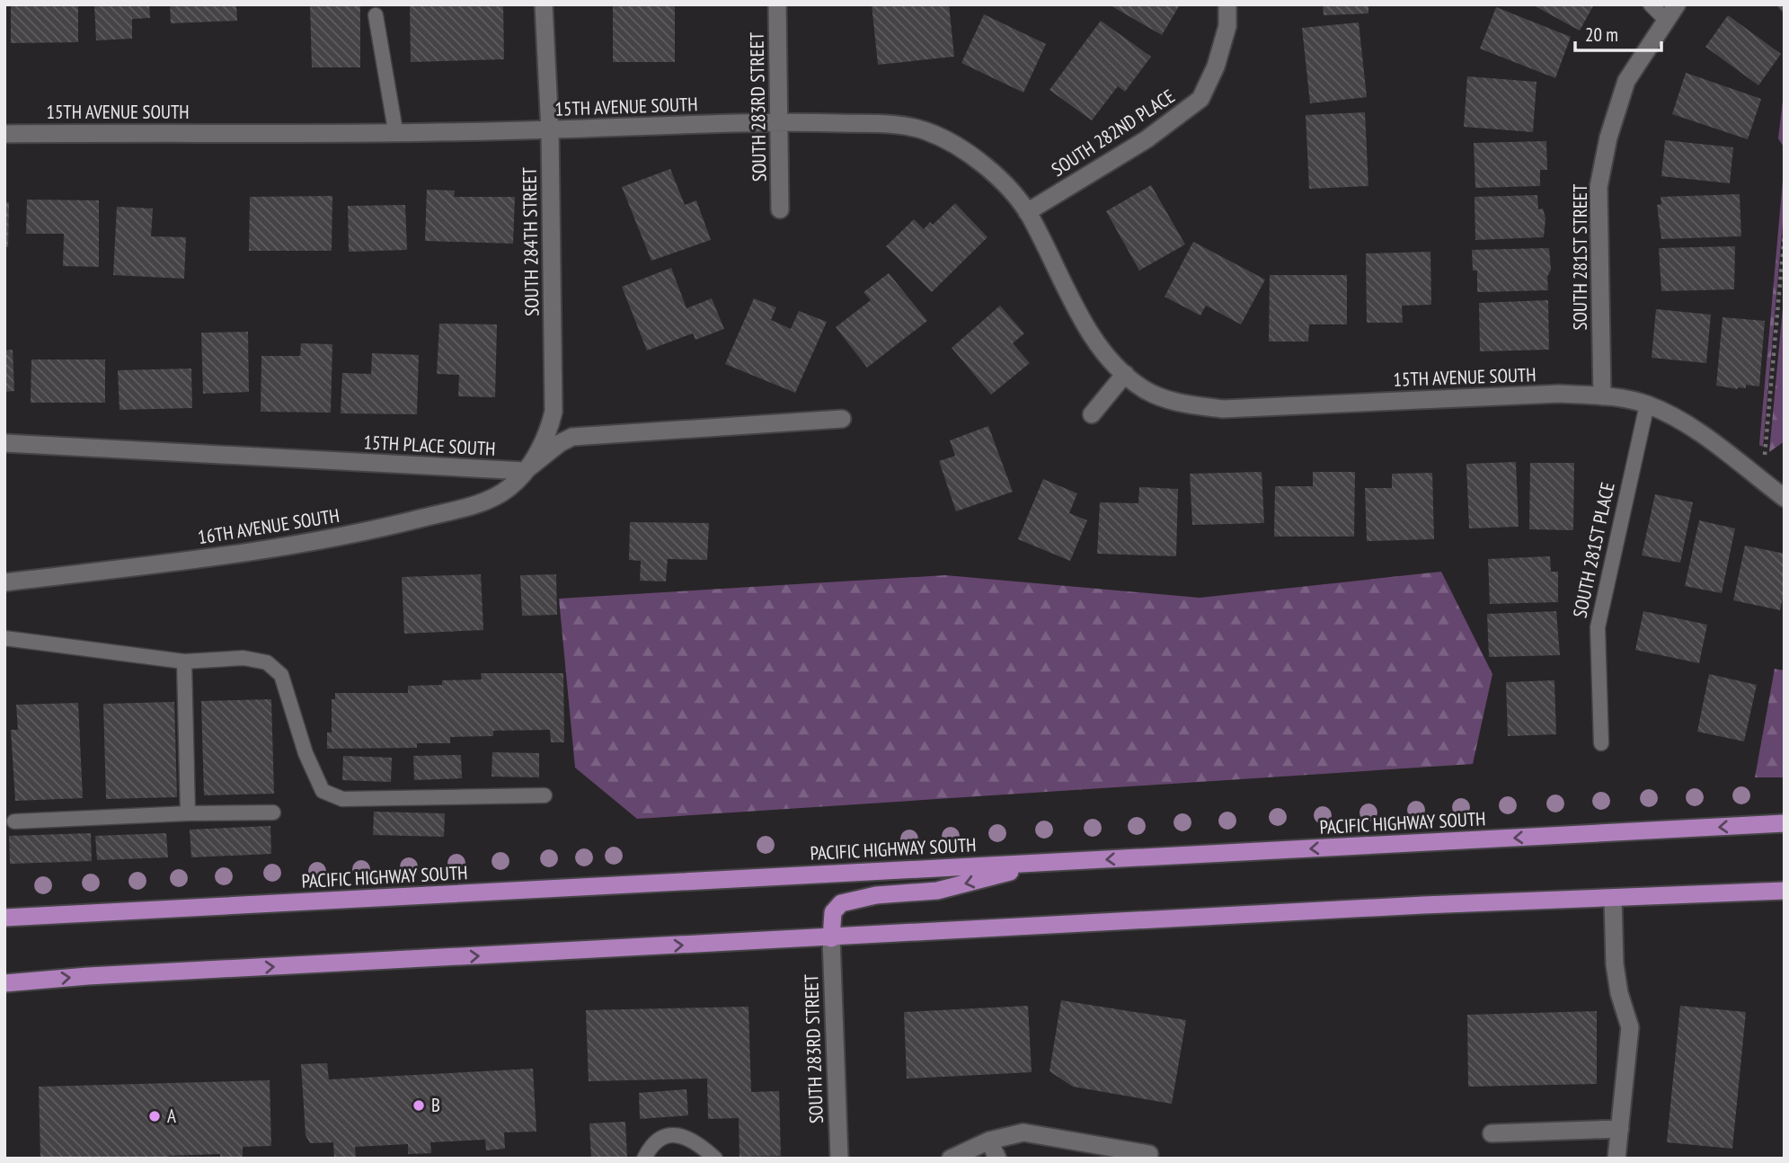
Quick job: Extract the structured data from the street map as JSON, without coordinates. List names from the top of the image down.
{
  "streets": {
    "main road": ["PACIFIC HIGHWAY SOUTH"],
    "street": [
      "15TH AVENUE SOUTH",
      "SOUTH 283RD STREET",
      "SOUTH 282ND PLACE",
      "SOUTH 284TH STREET",
      "SOUTH 281ST STREET",
      "15TH PLACE SOUTH",
      "16TH AVENUE SOUTH"
    ],
    "lane": ["SOUTH 281ST PLACE"]
  },
  "crossings": [
    ["15TH AVENUE SOUTH", "SOUTH 283RD STREET"],
    ["15TH AVENUE SOUTH", "SOUTH 282ND PLACE"],
    ["15TH AVENUE SOUTH", "SOUTH 284TH STREET"],
    ["15TH AVENUE SOUTH", "SOUTH 281ST STREET"],
    ["15TH AVENUE SOUTH", "SOUTH 281ST PLACE"],
    ["SOUTH 284TH STREET", "15TH PLACE SOUTH"],
    ["SOUTH 284TH STREET", "16TH AVENUE SOUTH"],
    ["15TH PLACE SOUTH", "16TH AVENUE SOUTH"]
  ],
  "places": ["B", "A"],
  "scale_bar": "20 m"
}
